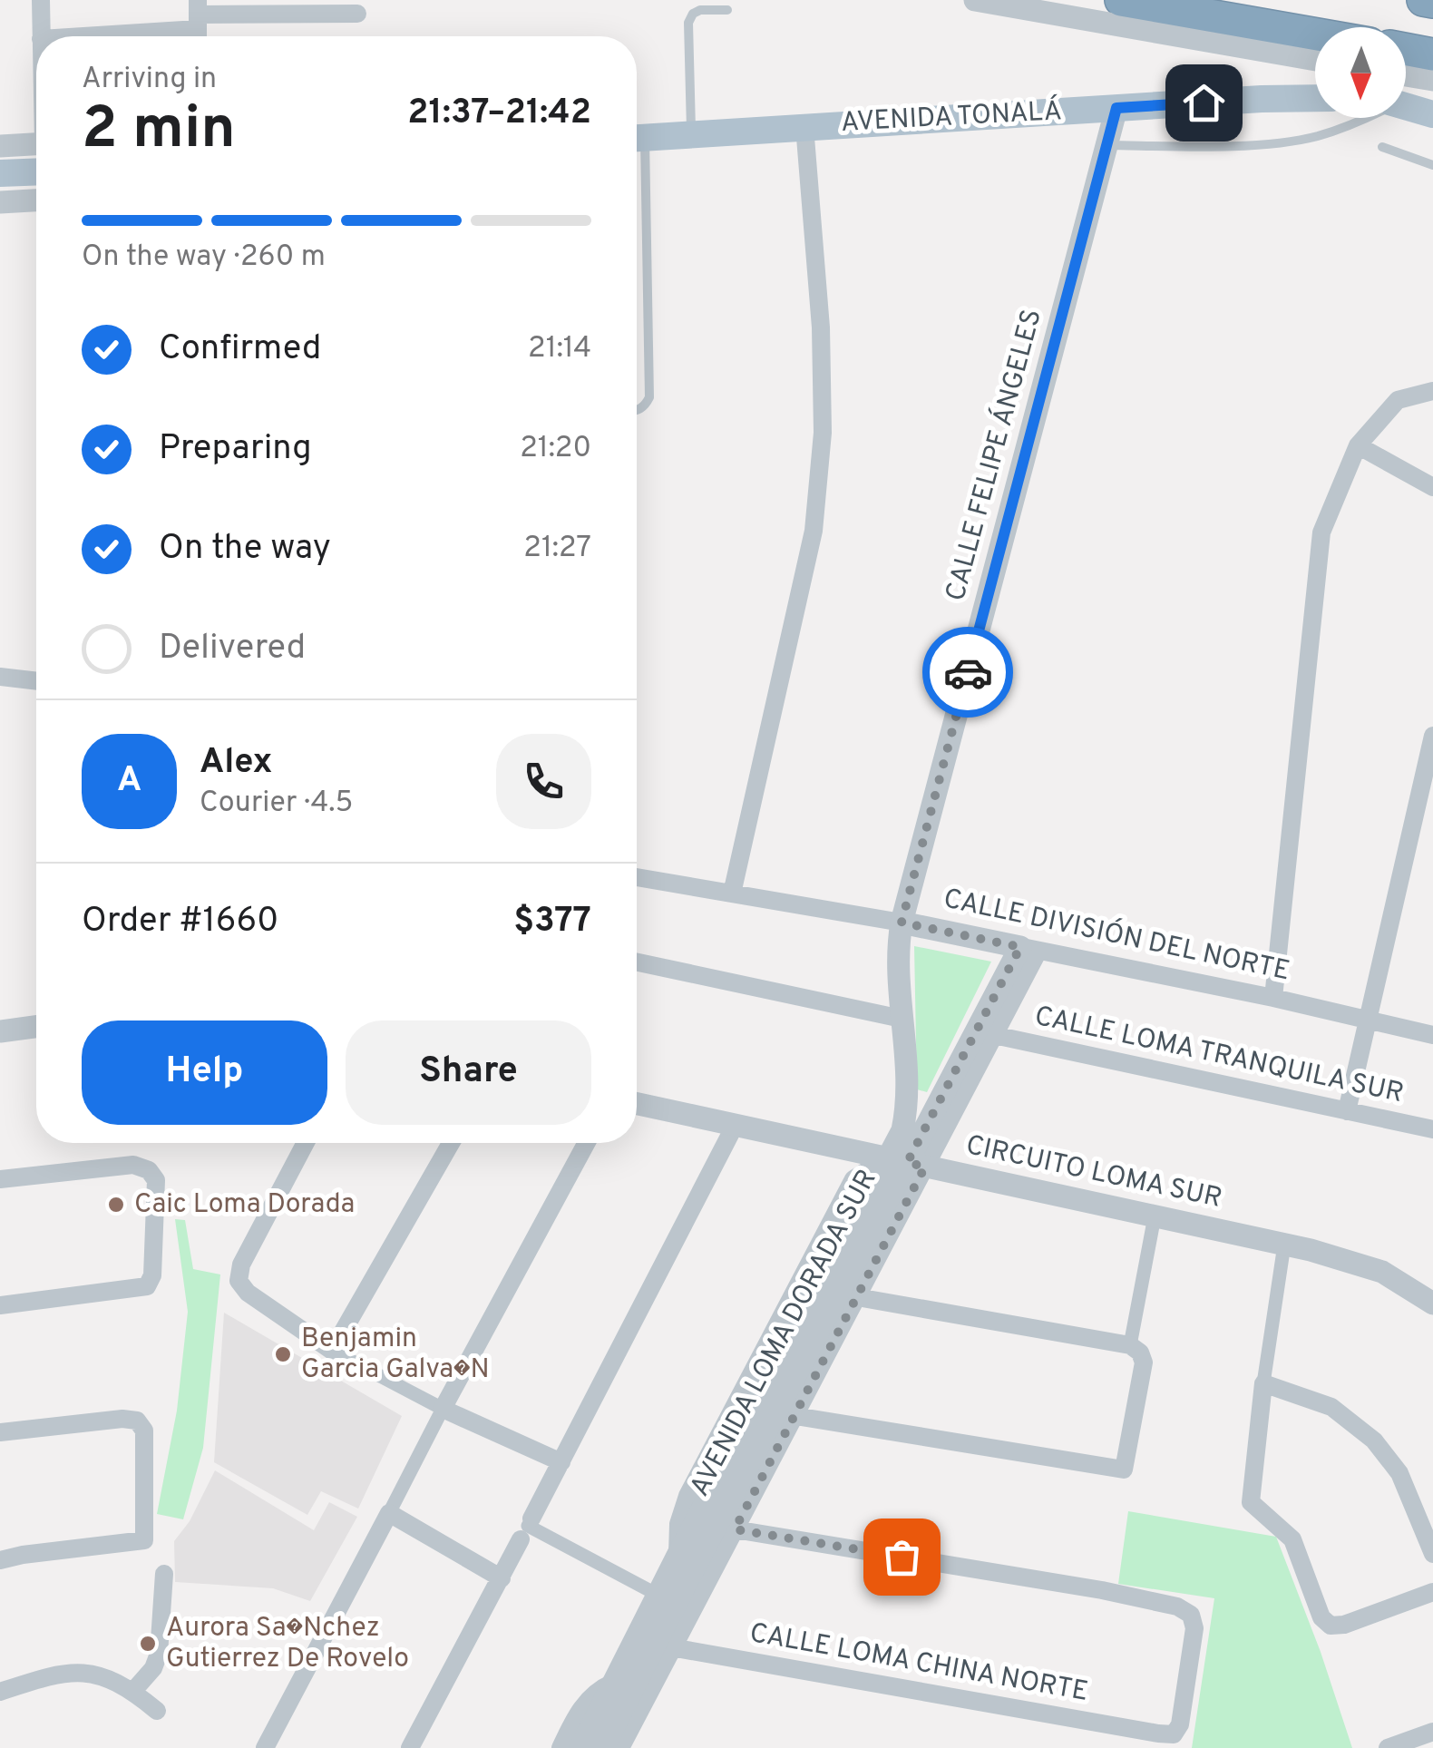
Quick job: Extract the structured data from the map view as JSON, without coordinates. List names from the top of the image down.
{
  "streets": {
    "main road": ["AVENIDA TONALÁ"],
    "street": [
      "CALLE FELIPE ÁNGELES",
      "CALLE DIVISIÓN DEL NORTE",
      "CALLE LOMA TRANQUILA SUR",
      "CIRCUITO LOMA SUR",
      "AVENIDA LOMA DORADA SUR",
      "CALLE LOMA CHINA NORTE"
    ]
  },
  "crossings": [
    ["AVENIDA TONALÁ", "CALLE FELIPE ÁNGELES"],
    ["CALLE FELIPE ÁNGELES", "CALLE DIVISIÓN DEL NORTE"],
    ["CALLE FELIPE ÁNGELES", "AVENIDA LOMA DORADA SUR"],
    ["CALLE DIVISIÓN DEL NORTE", "AVENIDA LOMA DORADA SUR"],
    ["CALLE LOMA TRANQUILA SUR", "AVENIDA LOMA DORADA SUR"],
    ["CIRCUITO LOMA SUR", "AVENIDA LOMA DORADA SUR"],
    ["AVENIDA LOMA DORADA SUR", "CALLE LOMA CHINA NORTE"]
  ],
  "places": ["Caic Loma Dorada", "Benjamin Garcia Galva�N", "Aurora Sa�Nchez Gutierrez De Rovelo"],
  "north": "bottom",
  "page": {
    "heading": ["2 min", "Arriving in", "21:37–21:42"],
    "panel": [
      "Alex",
      "Courier · 4.5",
      "Order #1660",
      "$377"
    ],
    "bar": "On the way · 260 m",
    "list": [
      ["Confirmed", "21:14"],
      ["Preparing", "21:20"],
      ["On the way", "21:27"],
      "Delivered"
    ],
    "round": "A",
    "buttons": ["Help", "Share"]
  }
}
